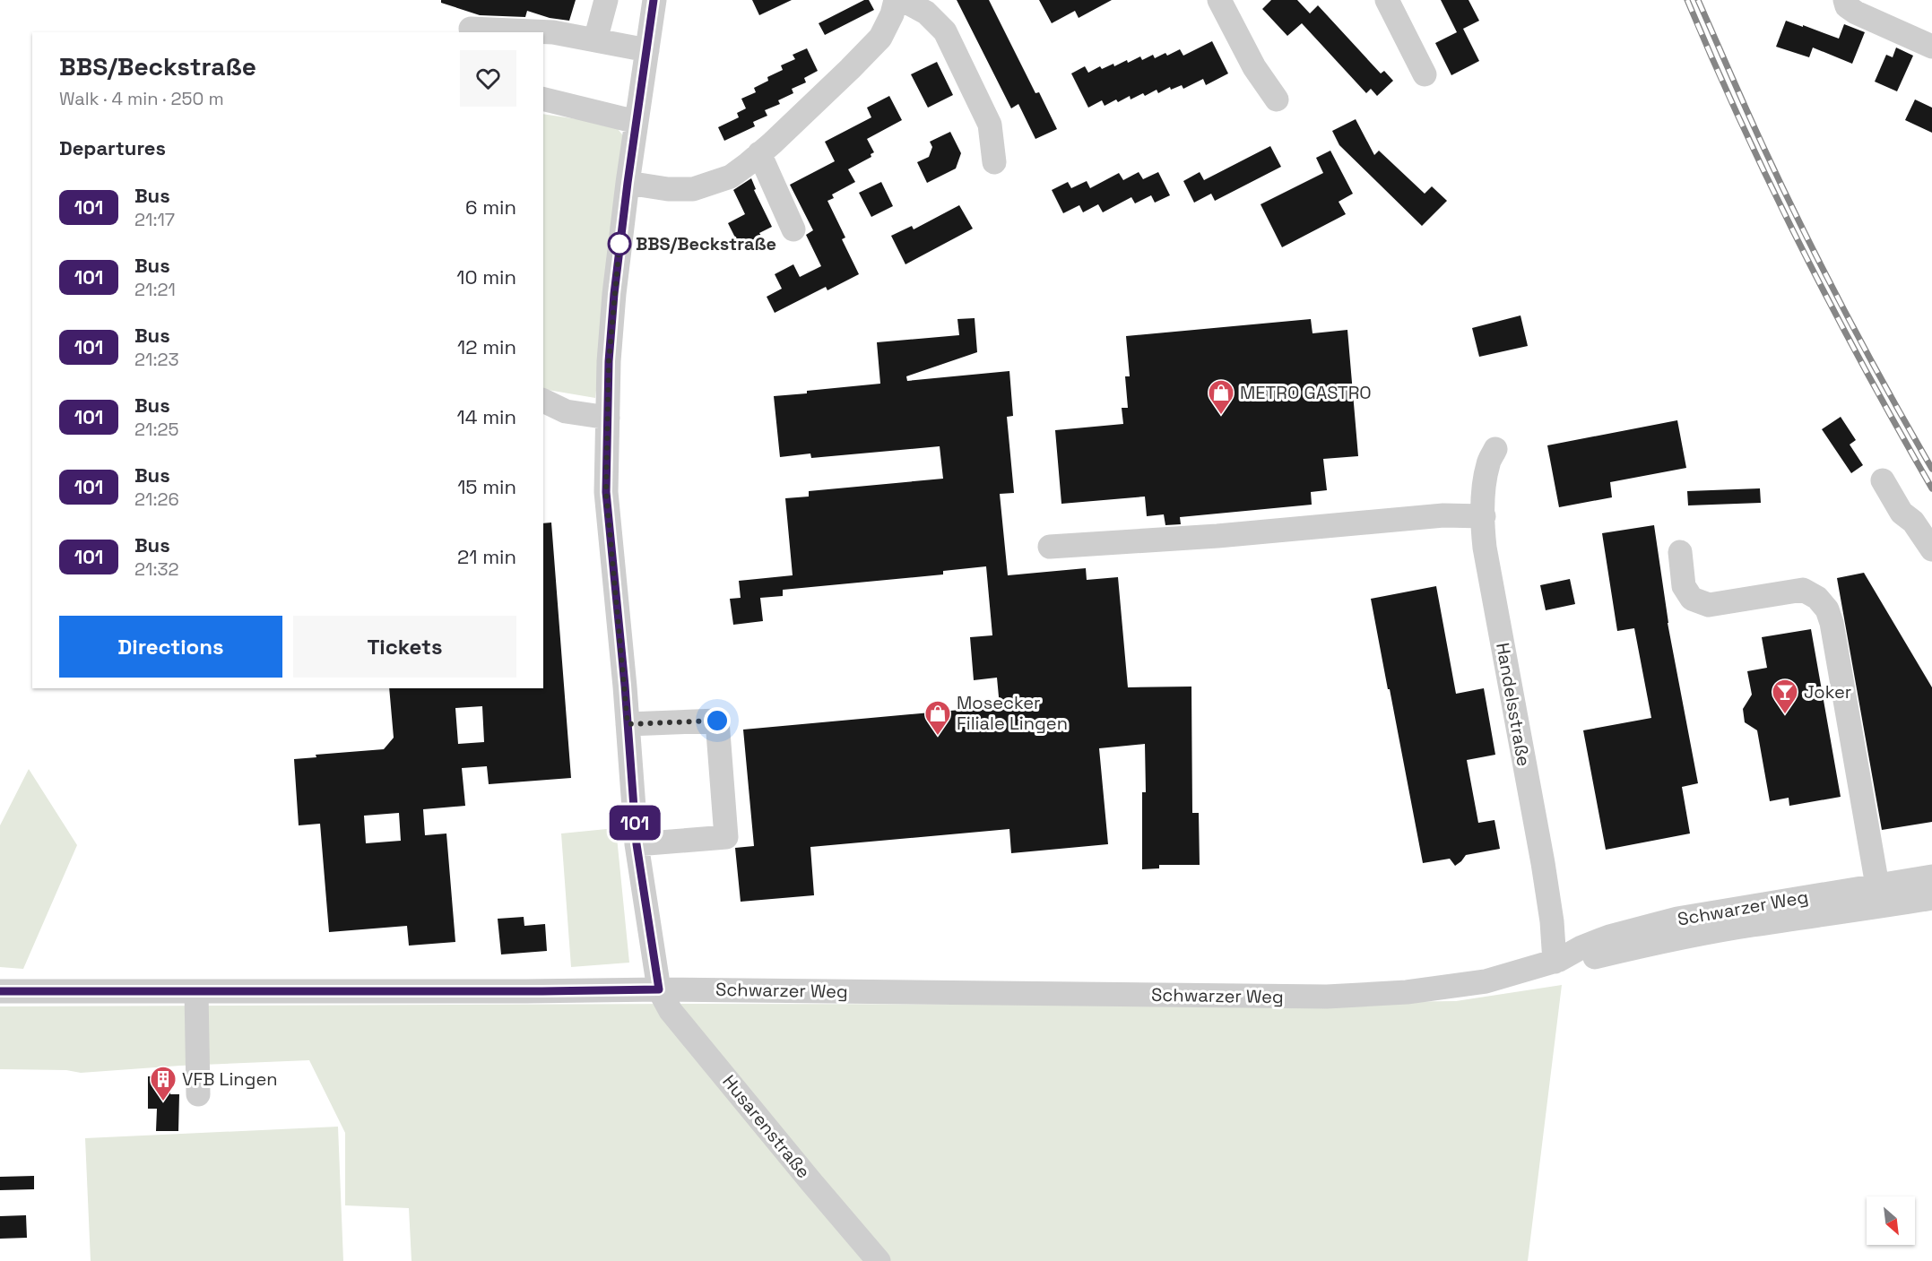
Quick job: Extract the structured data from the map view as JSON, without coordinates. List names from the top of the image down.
{
  "streets": {
    "street": ["Handelsstraße", "Schwarzer Weg", "Husarenstraße"]
  },
  "crossings": [
    ["Handelsstraße", "Schwarzer Weg"],
    ["Schwarzer Weg", "Husarenstraße"]
  ],
  "places": {
    "other": ["BBS/Beckstraße"],
    "shop": ["METRO GASTRO", "Mosecker Filiale Lingen"],
    "bar": ["Joker"],
    "building": ["VFB Lingen"]
  },
  "lines": ["bus line 101"],
  "north": "bottom right",
  "page": {
    "on_map": "101",
    "heading": [
      ["BBS/Beckstraße", "Walk · 4 min · 250 m"],
      "Departures"
    ],
    "list": [
      {
        "mark": "101",
        "name": "Bus",
        "note": "21:17",
        "value": "6 min"
      },
      {
        "mark": "101",
        "name": "Bus",
        "note": "21:21",
        "value": "10 min"
      },
      {
        "mark": "101",
        "name": "Bus",
        "note": "21:23",
        "value": "12 min"
      },
      {
        "mark": "101",
        "name": "Bus",
        "note": "21:25",
        "value": "14 min"
      },
      {
        "mark": "101",
        "name": "Bus",
        "note": "21:26",
        "value": "15 min"
      },
      {
        "mark": "101",
        "name": "Bus",
        "note": "21:32",
        "value": "21 min"
      }
    ],
    "buttons": ["Directions", "Tickets"]
  }
}
